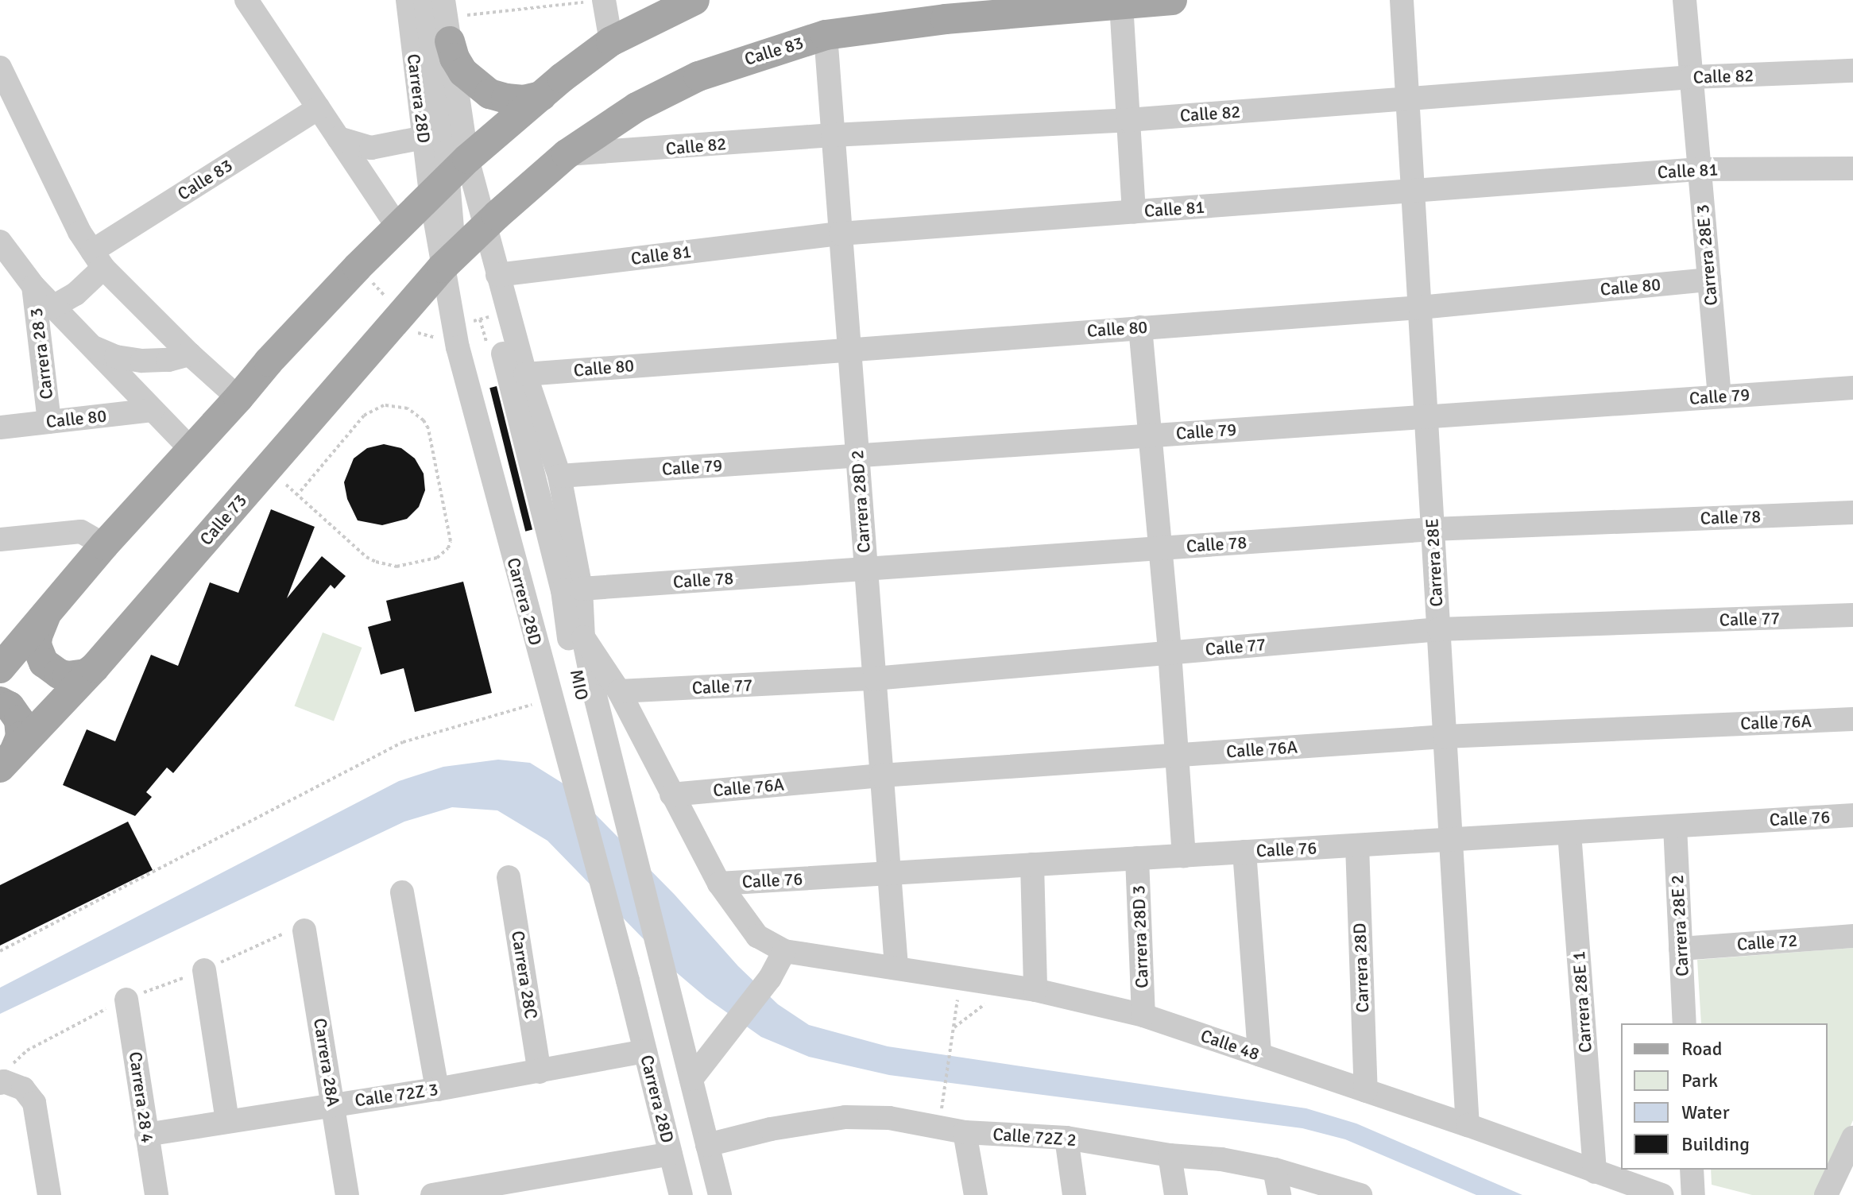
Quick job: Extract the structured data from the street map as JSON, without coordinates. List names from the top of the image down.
{
  "streets": {
    "main road": ["Calle 83", "Calle 73"],
    "street": [
      "Calle 82",
      "Carrera 28D",
      "Calle 81",
      "Carrera 28E 3",
      "Calle 80",
      "Carrera 28 3",
      "Calle 79",
      "Carrera 28D 2",
      "Calle 78",
      "Carrera 28E",
      "Calle 77",
      "MIO",
      "Calle 76A",
      "Calle 76",
      "Carrera 28E 2",
      "Carrera 28D 3",
      "Calle 72",
      "Carrera 28C",
      "Carrera 28E 1",
      "Calle 48",
      "Carrera 28A",
      "Calle 72Z 3",
      "Carrera 28 4",
      "Calle 72Z 2"
    ]
  },
  "crossings": [
    ["Calle 83", "Calle 82"],
    ["Calle 83", "Carrera 28D"],
    ["Calle 83", "Carrera 28D 2"],
    ["Calle 83", "Calle 73"],
    ["Calle 83", "MIO"],
    ["Calle 82", "Carrera 28E 3"],
    ["Calle 82", "Carrera 28D 2"],
    ["Calle 82", "Carrera 28E"],
    ["Carrera 28D", "Calle 81"],
    ["Carrera 28D", "Calle 80"],
    ["Carrera 28D", "Calle 79"],
    ["Carrera 28D", "Calle 78"],
    ["Carrera 28D", "Calle 73"],
    ["Carrera 28D", "MIO"],
    ["Carrera 28D", "Calle 76"],
    ["Carrera 28D", "Calle 48"],
    ["Carrera 28D", "Calle 72Z 3"],
    ["Carrera 28D", "Calle 72Z 2"],
    ["Calle 81", "Carrera 28E 3"],
    ["Calle 81", "Carrera 28D 2"],
    ["Calle 81", "Carrera 28E"],
    ["Carrera 28E 3", "Calle 80"],
    ["Carrera 28E 3", "Calle 79"],
    ["Calle 80", "Carrera 28 3"],
    ["Calle 80", "Carrera 28D 2"],
    ["Calle 80", "Carrera 28E"],
    ["Calle 79", "Carrera 28D 2"],
    ["Calle 79", "Carrera 28E"],
    ["Carrera 28D 2", "Calle 78"],
    ["Carrera 28D 2", "Calle 77"],
    ["Carrera 28D 2", "Calle 76A"],
    ["Carrera 28D 2", "Calle 76"],
    ["Carrera 28D 2", "Calle 48"],
    ["Calle 78", "Carrera 28E"],
    ["Calle 73", "MIO"],
    ["Carrera 28E", "Calle 77"],
    ["Carrera 28E", "Calle 76A"],
    ["Carrera 28E", "Calle 76"],
    ["Carrera 28E", "Calle 48"],
    ["Calle 76", "Carrera 28E 2"],
    ["Calle 76", "Carrera 28D 3"],
    ["Calle 76", "Carrera 28E 1"],
    ["Carrera 28E 2", "Calle 72"],
    ["Carrera 28D 3", "Calle 48"],
    ["Carrera 28C", "Calle 72Z 3"],
    ["Carrera 28E 1", "Calle 48"],
    ["Carrera 28A", "Calle 72Z 3"],
    ["Calle 72Z 3", "Carrera 28 4"]
  ],
  "legend": [
    "Road",
    "Park",
    "Water",
    "Building"
  ]
}
